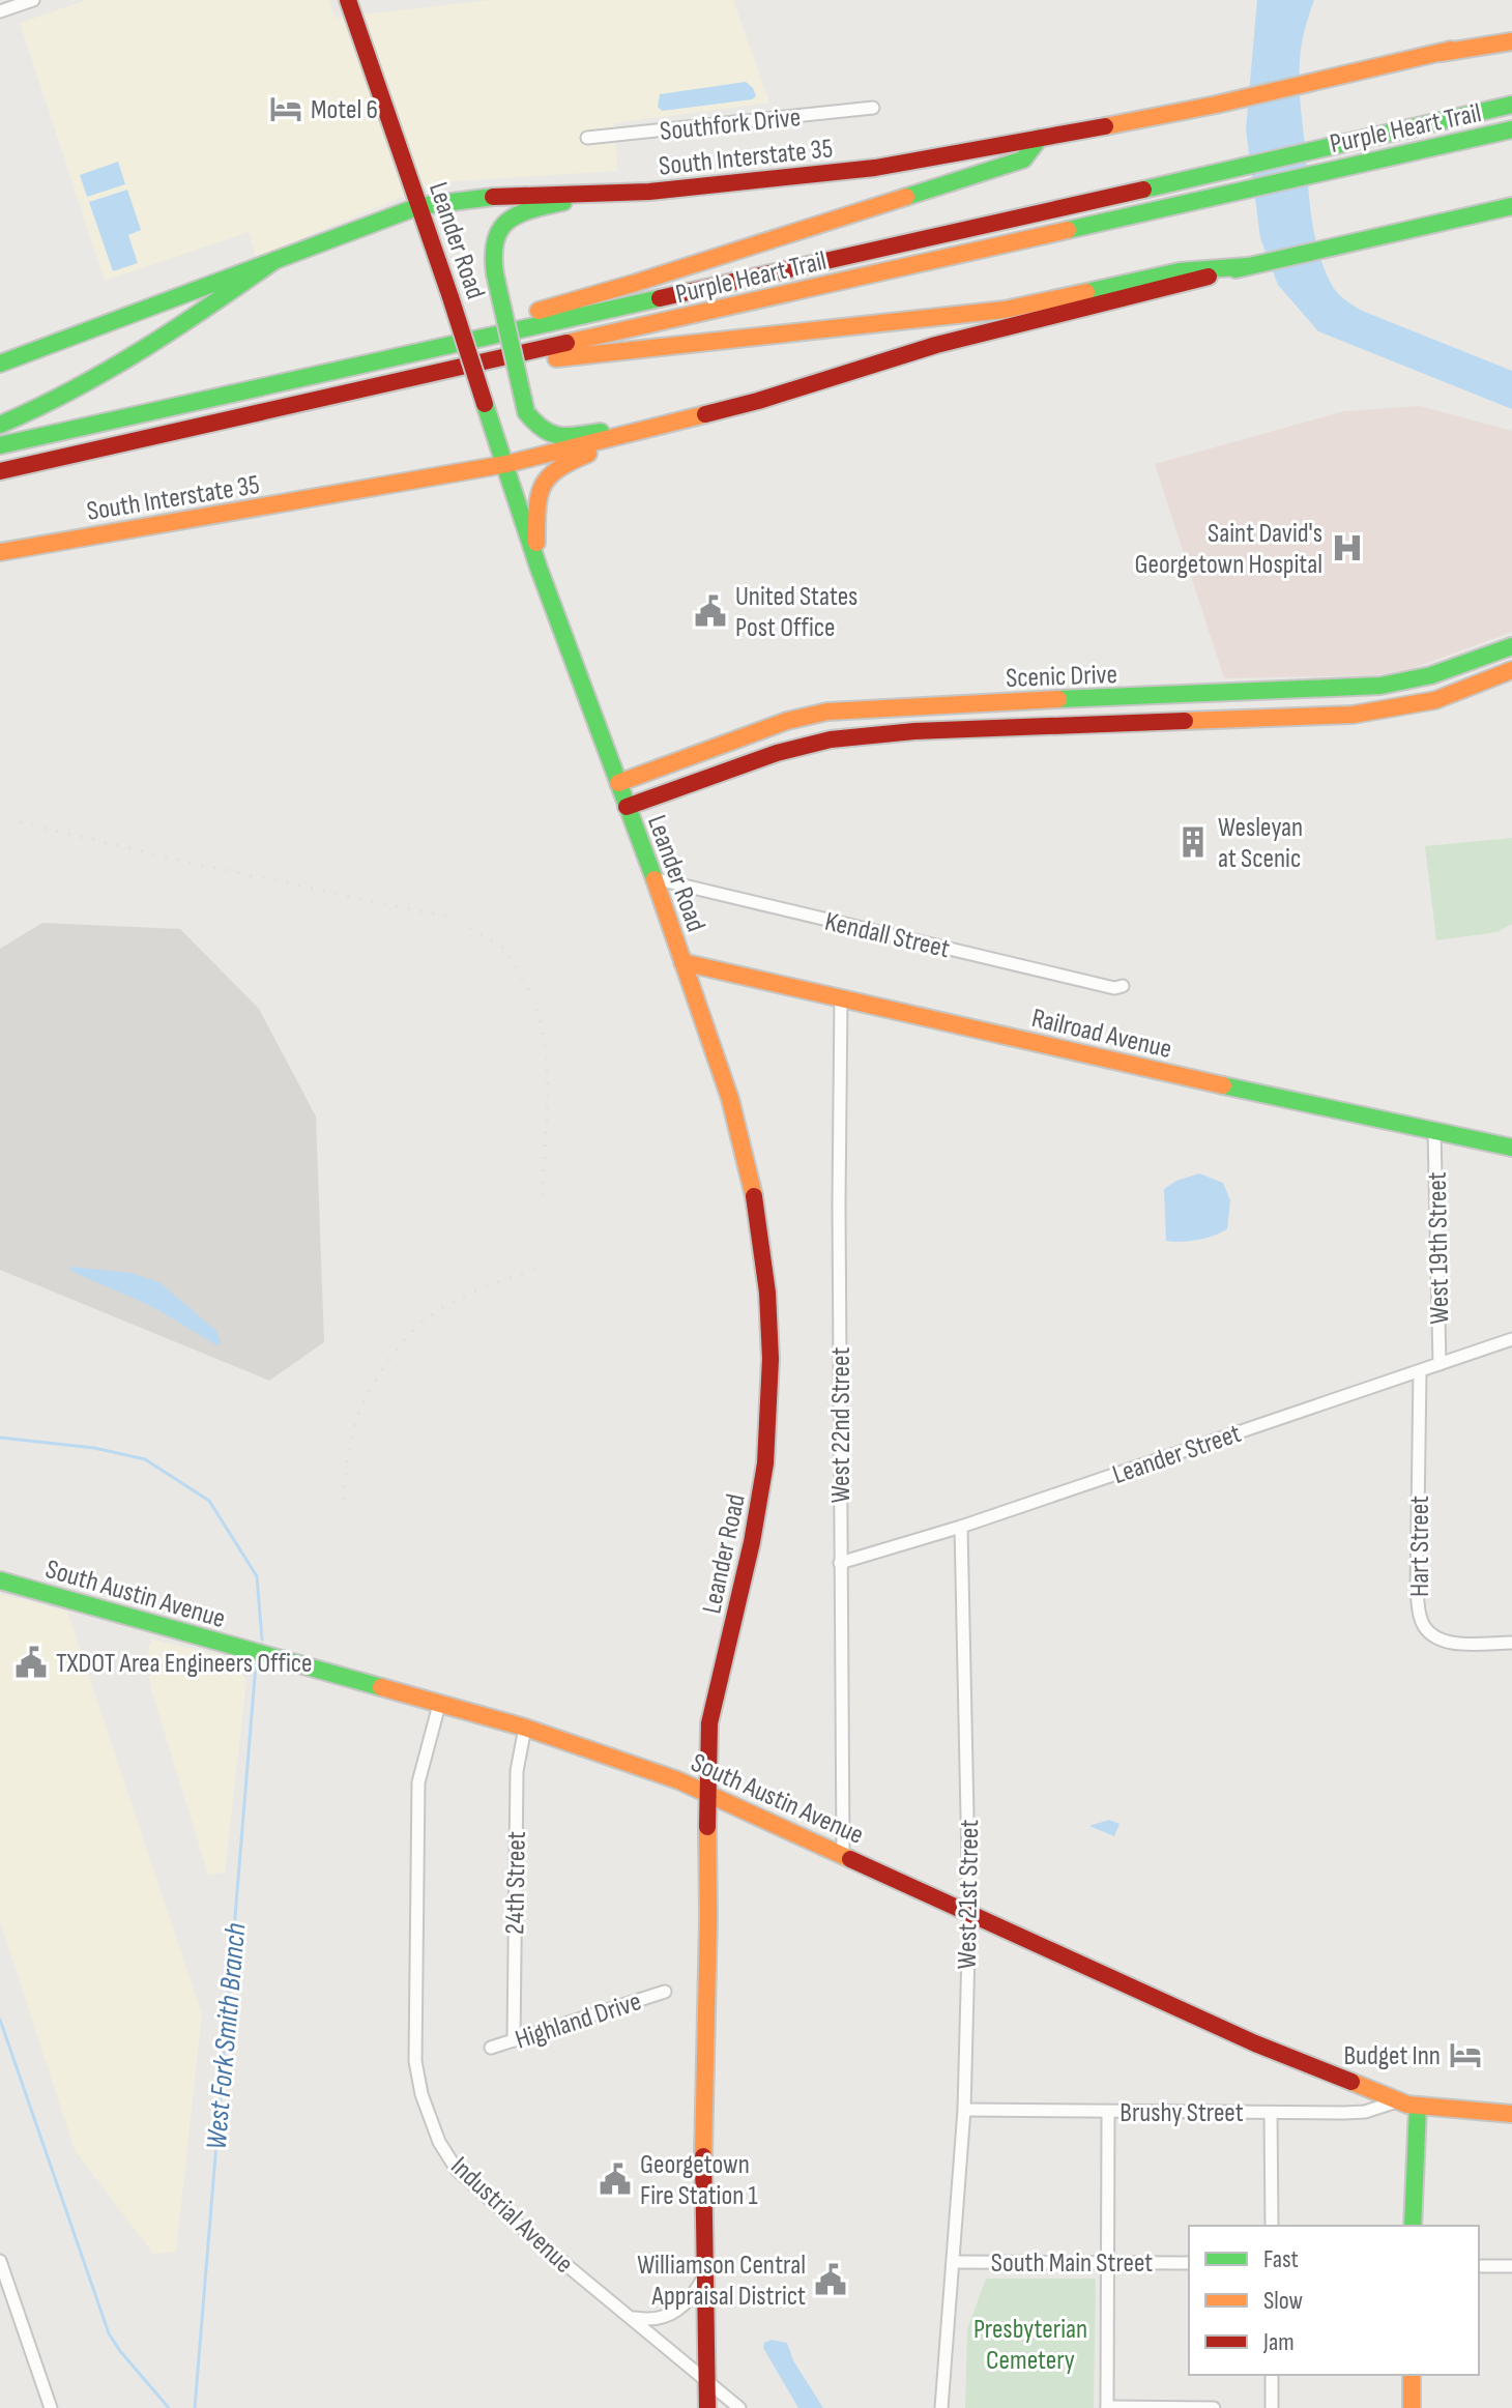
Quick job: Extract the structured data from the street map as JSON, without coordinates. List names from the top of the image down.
{
  "streets": {
    "main road": [
      "Purple Heart Trail",
      "South Interstate 35",
      "Leander Road",
      "Scenic Drive",
      "Railroad Avenue",
      "South Austin Avenue"
    ],
    "street": [
      "Southfork Drive",
      "Kendall Street",
      "West 19th Street",
      "West 22nd Street",
      "Leander Street",
      "Hart Street",
      "24th Street",
      "West 21st Street",
      "Highland Drive",
      "Brushy Street",
      "Industrial Avenue",
      "South Main Street"
    ]
  },
  "crossings": [
    ["South Interstate 35", "Leander Road"],
    ["Leander Road", "Scenic Drive"],
    ["Leander Road", "Kendall Street"],
    ["Leander Road", "Railroad Avenue"],
    ["Leander Road", "South Austin Avenue"],
    ["Leander Road", "Industrial Avenue"],
    ["Railroad Avenue", "West 19th Street"],
    ["Railroad Avenue", "West 22nd Street"],
    ["West 19th Street", "Leander Street"],
    ["West 22nd Street", "Leander Street"],
    ["West 22nd Street", "South Austin Avenue"],
    ["Leander Street", "Hart Street"],
    ["Leander Street", "West 21st Street"],
    ["South Austin Avenue", "24th Street"],
    ["South Austin Avenue", "West 21st Street"],
    ["South Austin Avenue", "Brushy Street"],
    ["South Austin Avenue", "Industrial Avenue"],
    ["24th Street", "Highland Drive"],
    ["West 21st Street", "Brushy Street"],
    ["West 21st Street", "South Main Street"]
  ],
  "water": ["West Fork Smith Branch"],
  "parks": ["Presbyterian Cemetery"],
  "places": {
    "hotel": ["Motel 6", "Budget Inn"],
    "hospital": ["Saint David's Georgetown Hospital"],
    "public building": [
      "United States Post Office",
      "TXDOT Area Engineers Office",
      "Georgetown Fire Station 1",
      "Williamson Central Appraisal District"
    ],
    "building": ["Wesleyan at Scenic"]
  },
  "legend": ["Fast", "Slow", "Jam"]
}
